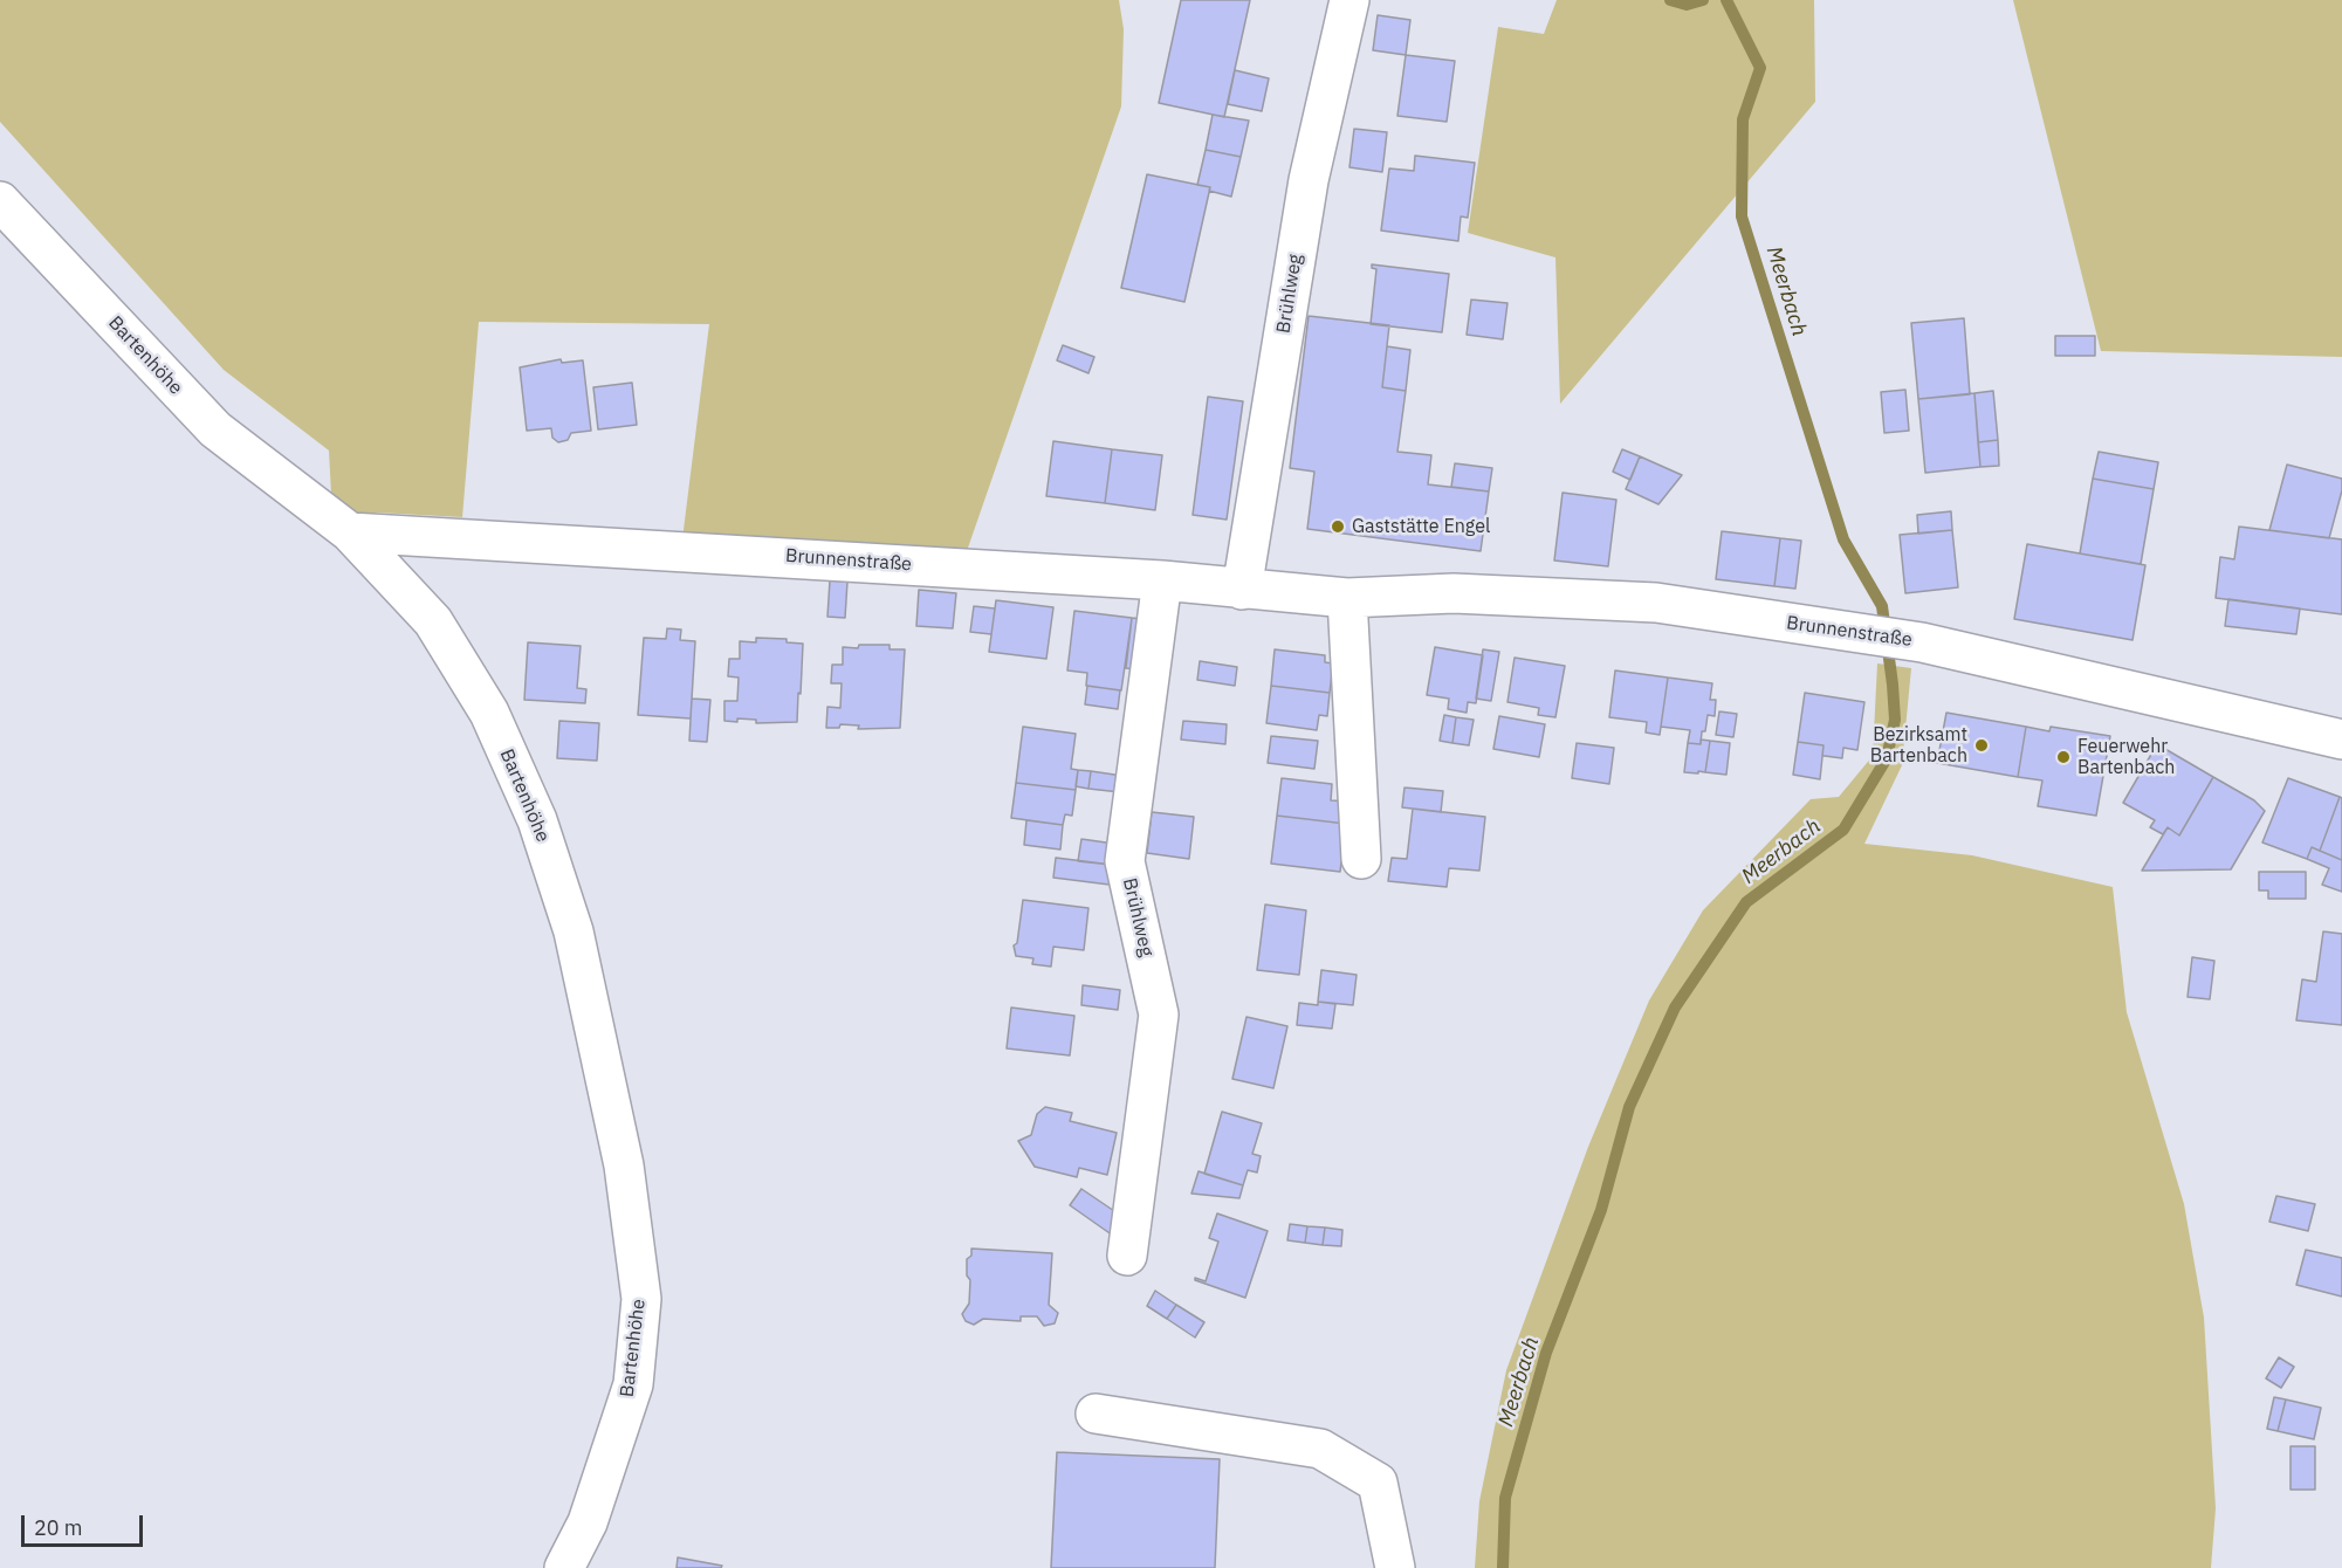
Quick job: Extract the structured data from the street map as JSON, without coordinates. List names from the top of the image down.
{
  "streets": {
    "street": ["Brühlweg", "Bartenhöhe", "Brunnenstraße"]
  },
  "crossings": [
    ["Brühlweg", "Brunnenstraße"],
    ["Bartenhöhe", "Brunnenstraße"]
  ],
  "water": ["Meerbach"],
  "places": ["Gaststätte Engel", "Bezirksamt Bartenbach", "Feuerwehr Bartenbach"],
  "scale_bar": "20 m"
}
